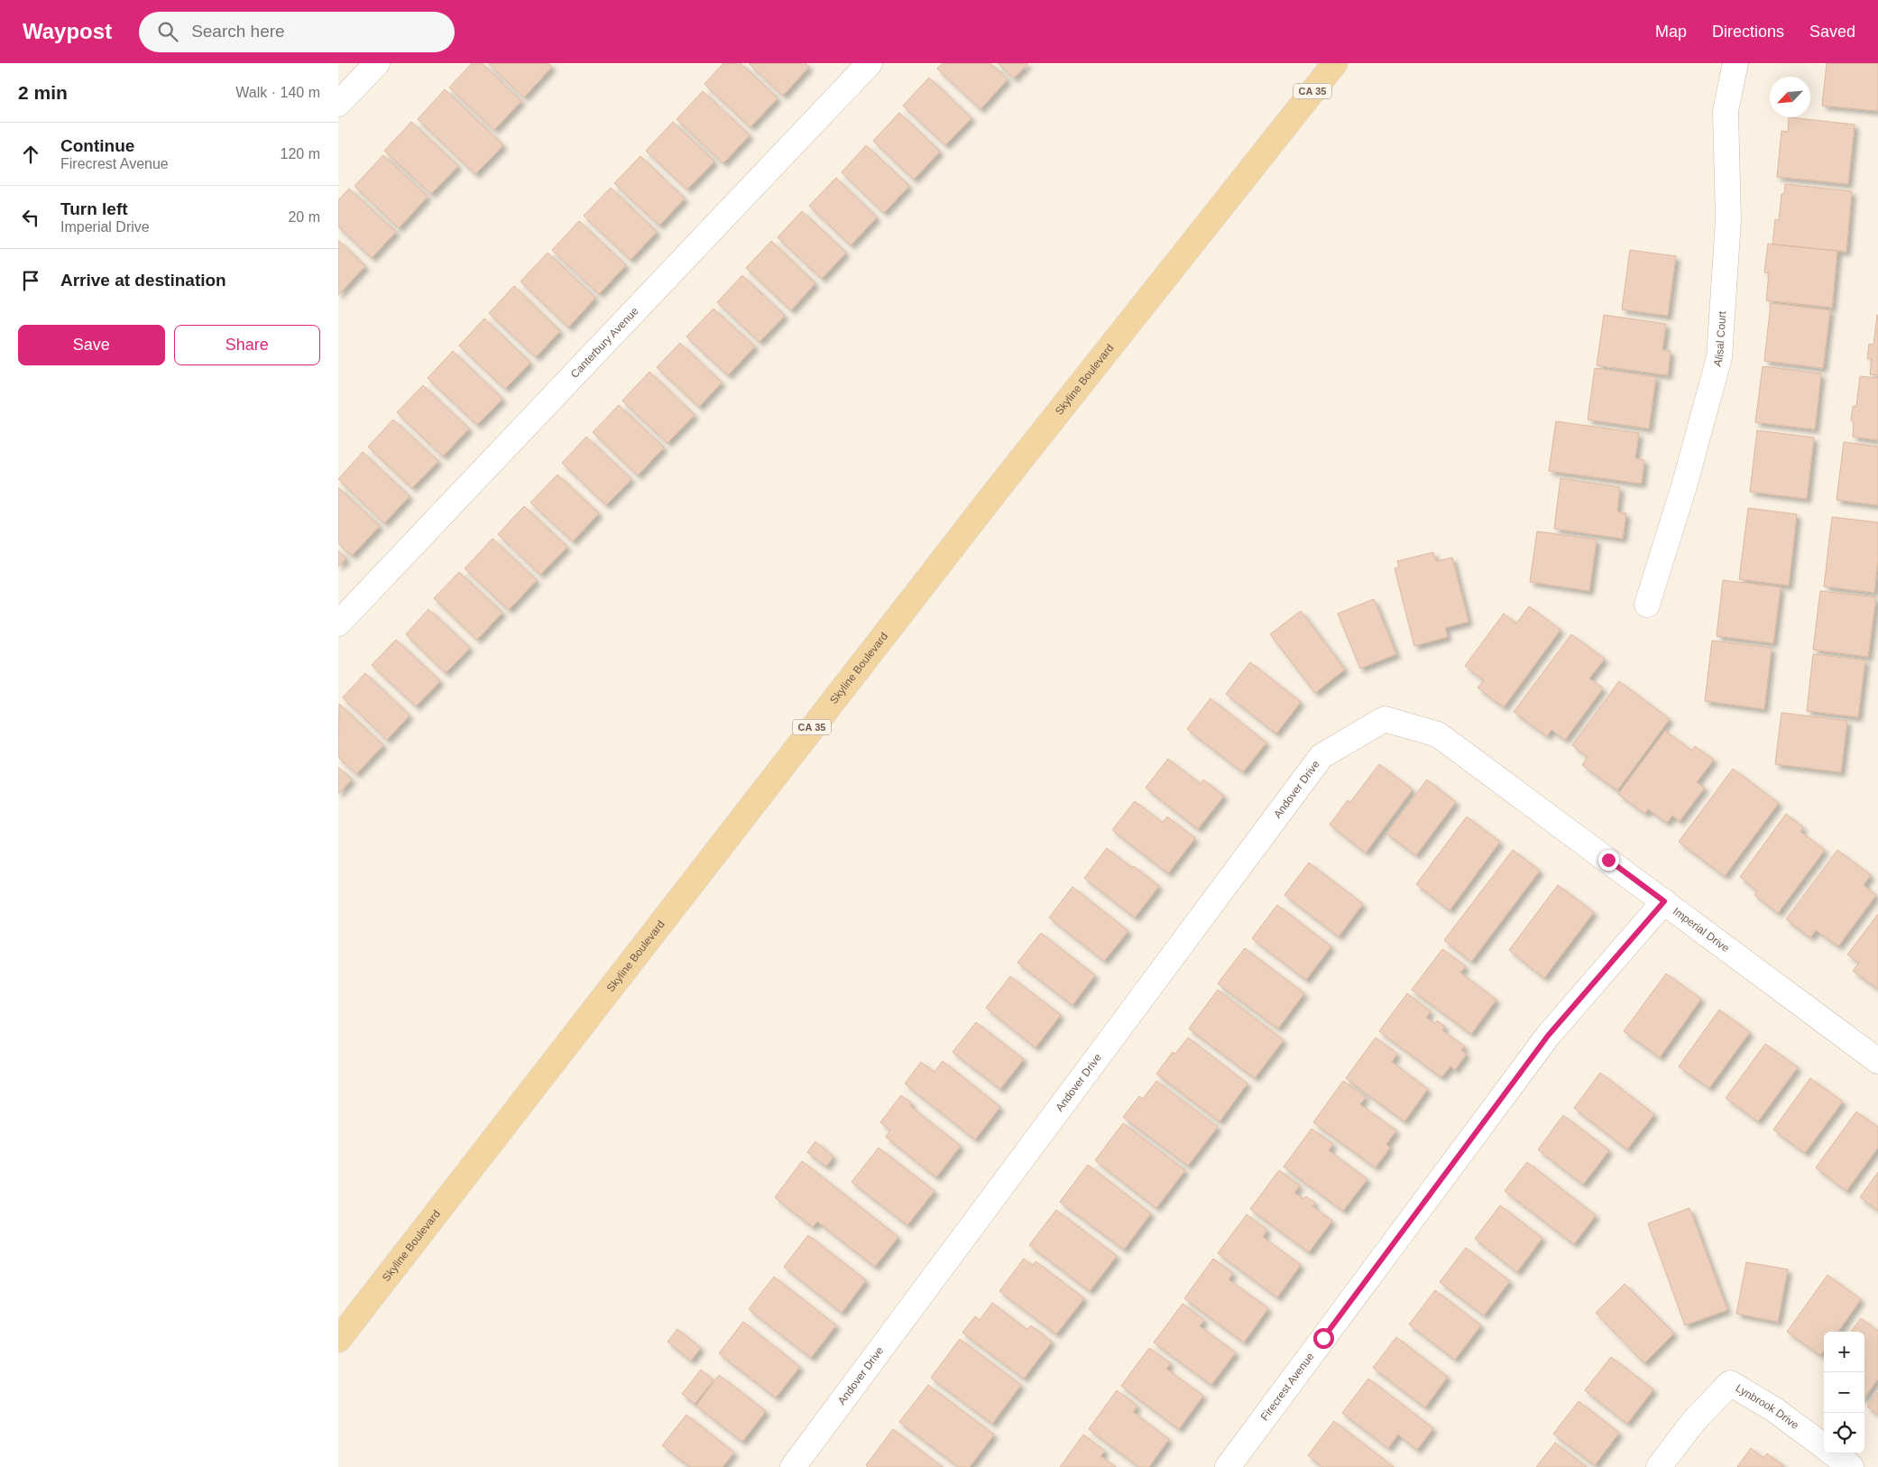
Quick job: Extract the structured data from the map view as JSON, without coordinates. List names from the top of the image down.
{
  "streets": {
    "main road": ["CA 35", "Skyline Boulevard"],
    "street": [
      "Alisal Court",
      "Canterbury Avenue",
      "Andover Drive",
      "Imperial Drive",
      "Firecrest Avenue",
      "Lynbrook Drive"
    ]
  },
  "crossings": [
    ["Andover Drive", "Imperial Drive"],
    ["Imperial Drive", "Firecrest Avenue"]
  ],
  "north": "bottom left",
  "page": {
    "header": "Waypost",
    "search": "Search here",
    "nav": ["Map", "Directions", "Saved"],
    "heading": ["2 min", "Walk · 140 m"],
    "list": [
      ["Continue", "Firecrest Avenue", "120 m"],
      ["Turn left", "Imperial Drive", "20 m"],
      "Arrive at destination"
    ],
    "buttons": ["Save", "Share"],
    "map_buttons": ["+", "−"]
  }
}
